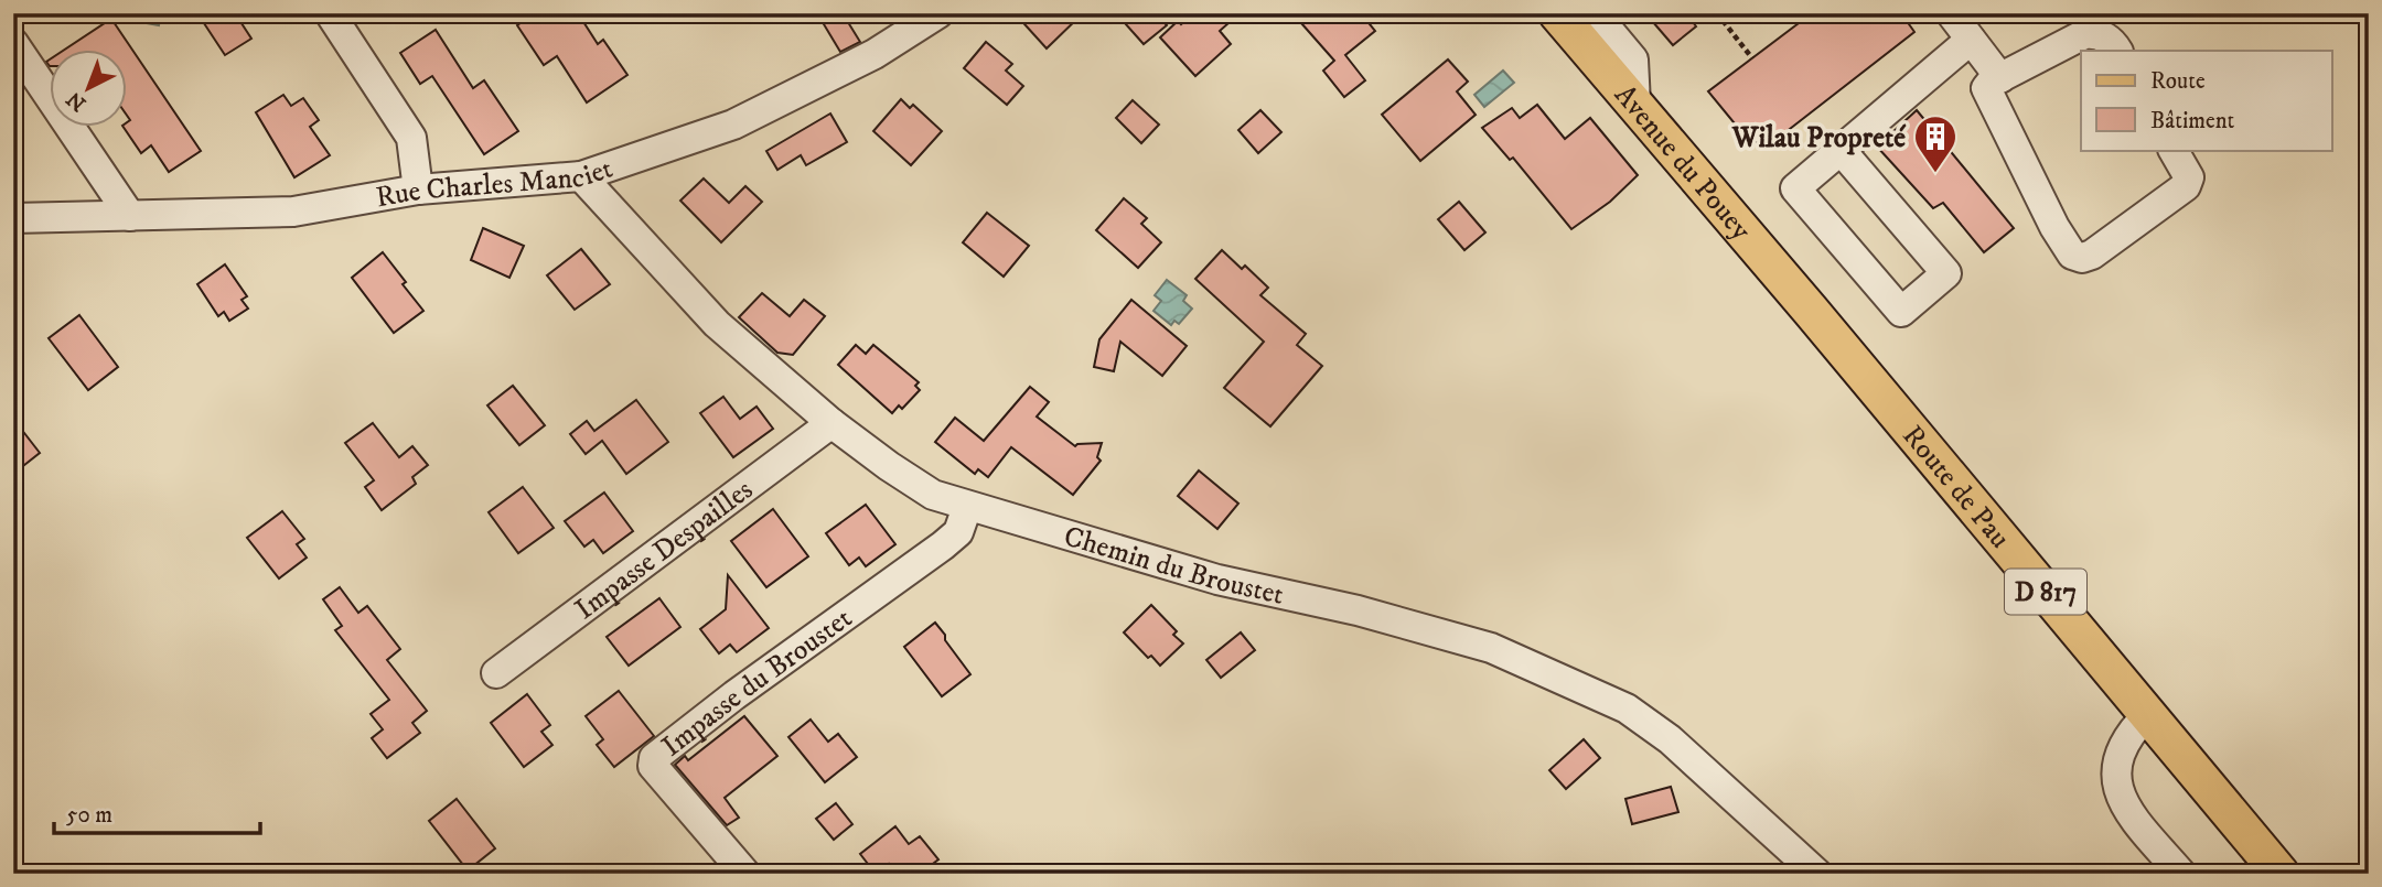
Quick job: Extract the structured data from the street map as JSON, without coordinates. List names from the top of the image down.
{
  "streets": {
    "main road": ["Avenue du Pouey", "Route de Pau", "D 817"],
    "street": [
      "Rue Charles Manciet",
      "Impasse Despailles",
      "Chemin du Broustet",
      "Impasse du Broustet"
    ]
  },
  "crossings": [
    ["Avenue du Pouey", "Route de Pau"],
    ["Rue Charles Manciet", "Chemin du Broustet"],
    ["Impasse Despailles", "Chemin du Broustet"],
    ["Chemin du Broustet", "Impasse du Broustet"]
  ],
  "places": {
    "building": ["Wilau Propreté"]
  },
  "legend": ["Route", "Bâtiment"],
  "scale_bar": "50 m",
  "north": "bottom left"
}
